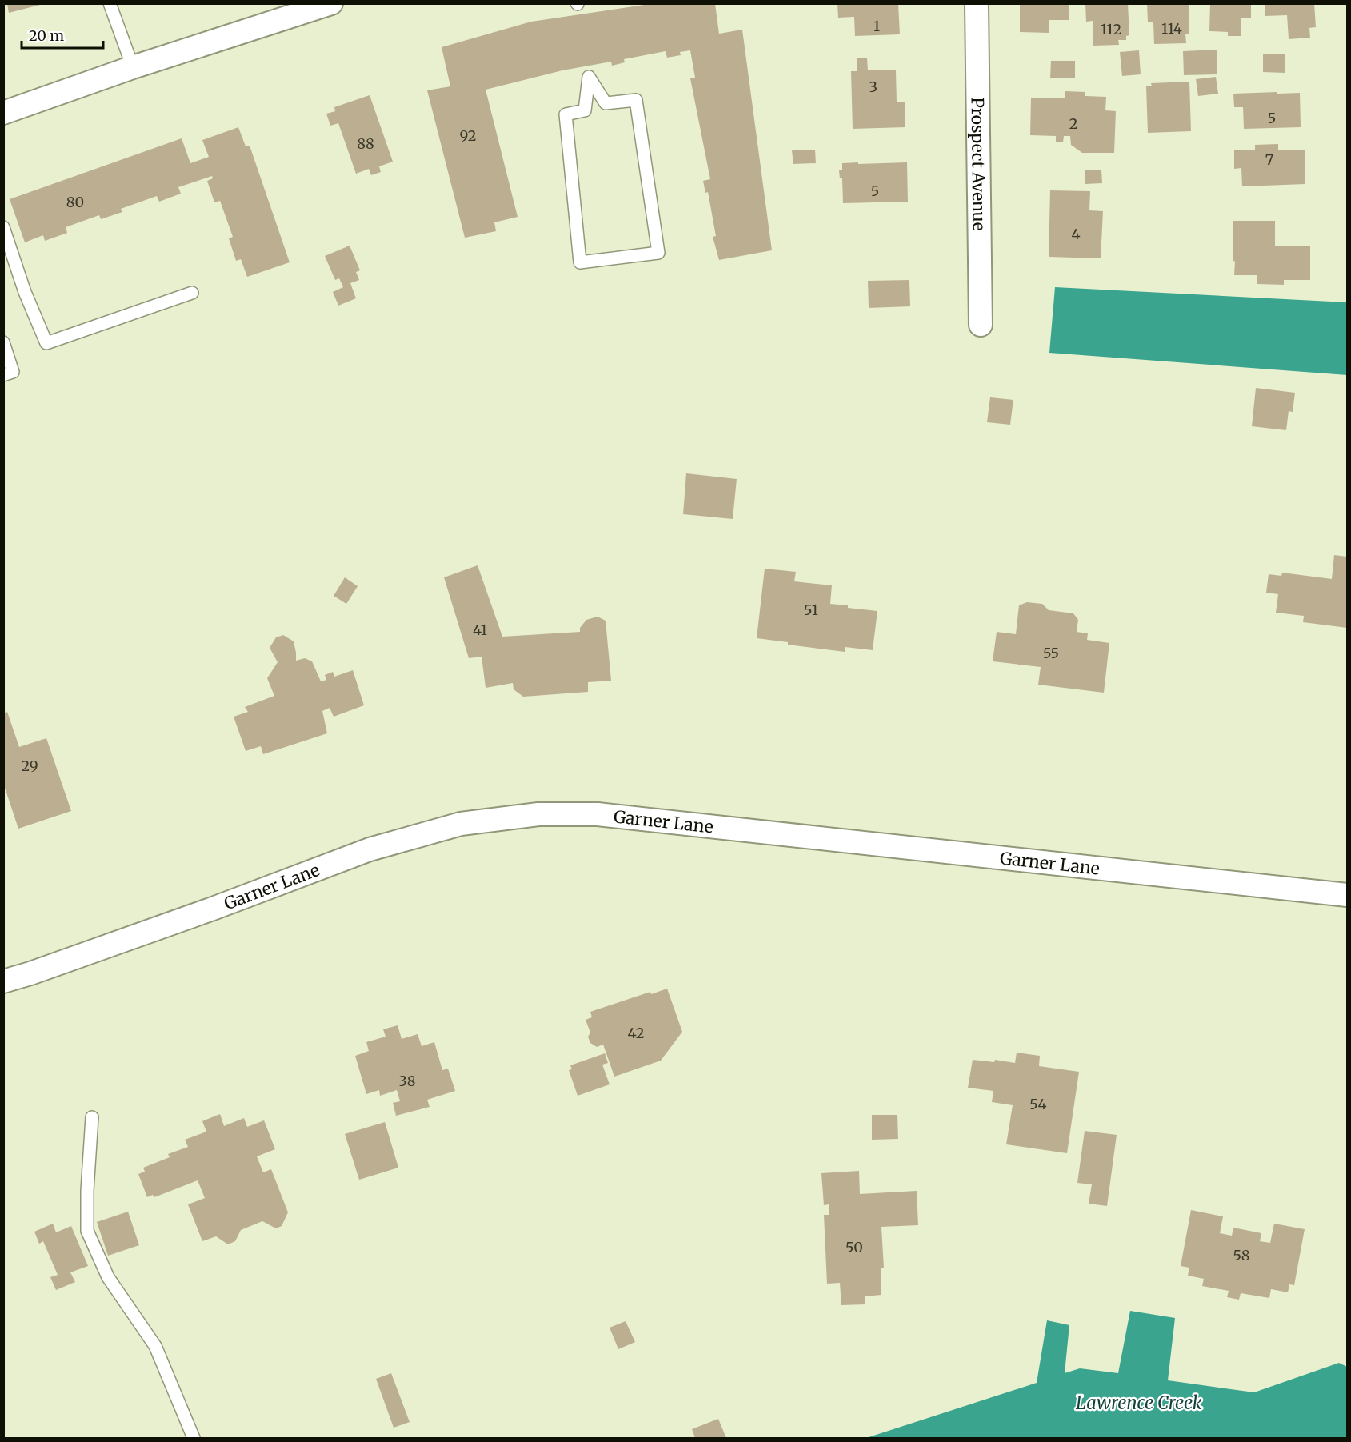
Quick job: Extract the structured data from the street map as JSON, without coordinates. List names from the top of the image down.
{
  "streets": {
    "street": ["Prospect Avenue", "Garner Lane"]
  },
  "water": ["Lawrence Creek"],
  "house_numbers": [
    "1",
    "114",
    "112",
    "3",
    "5",
    "2",
    "92",
    "88",
    "7",
    "5",
    "80",
    "4",
    "51",
    "41",
    "55",
    "29",
    "42",
    "38",
    "54",
    "50",
    "58"
  ],
  "scale_bar": "20 m"
}
